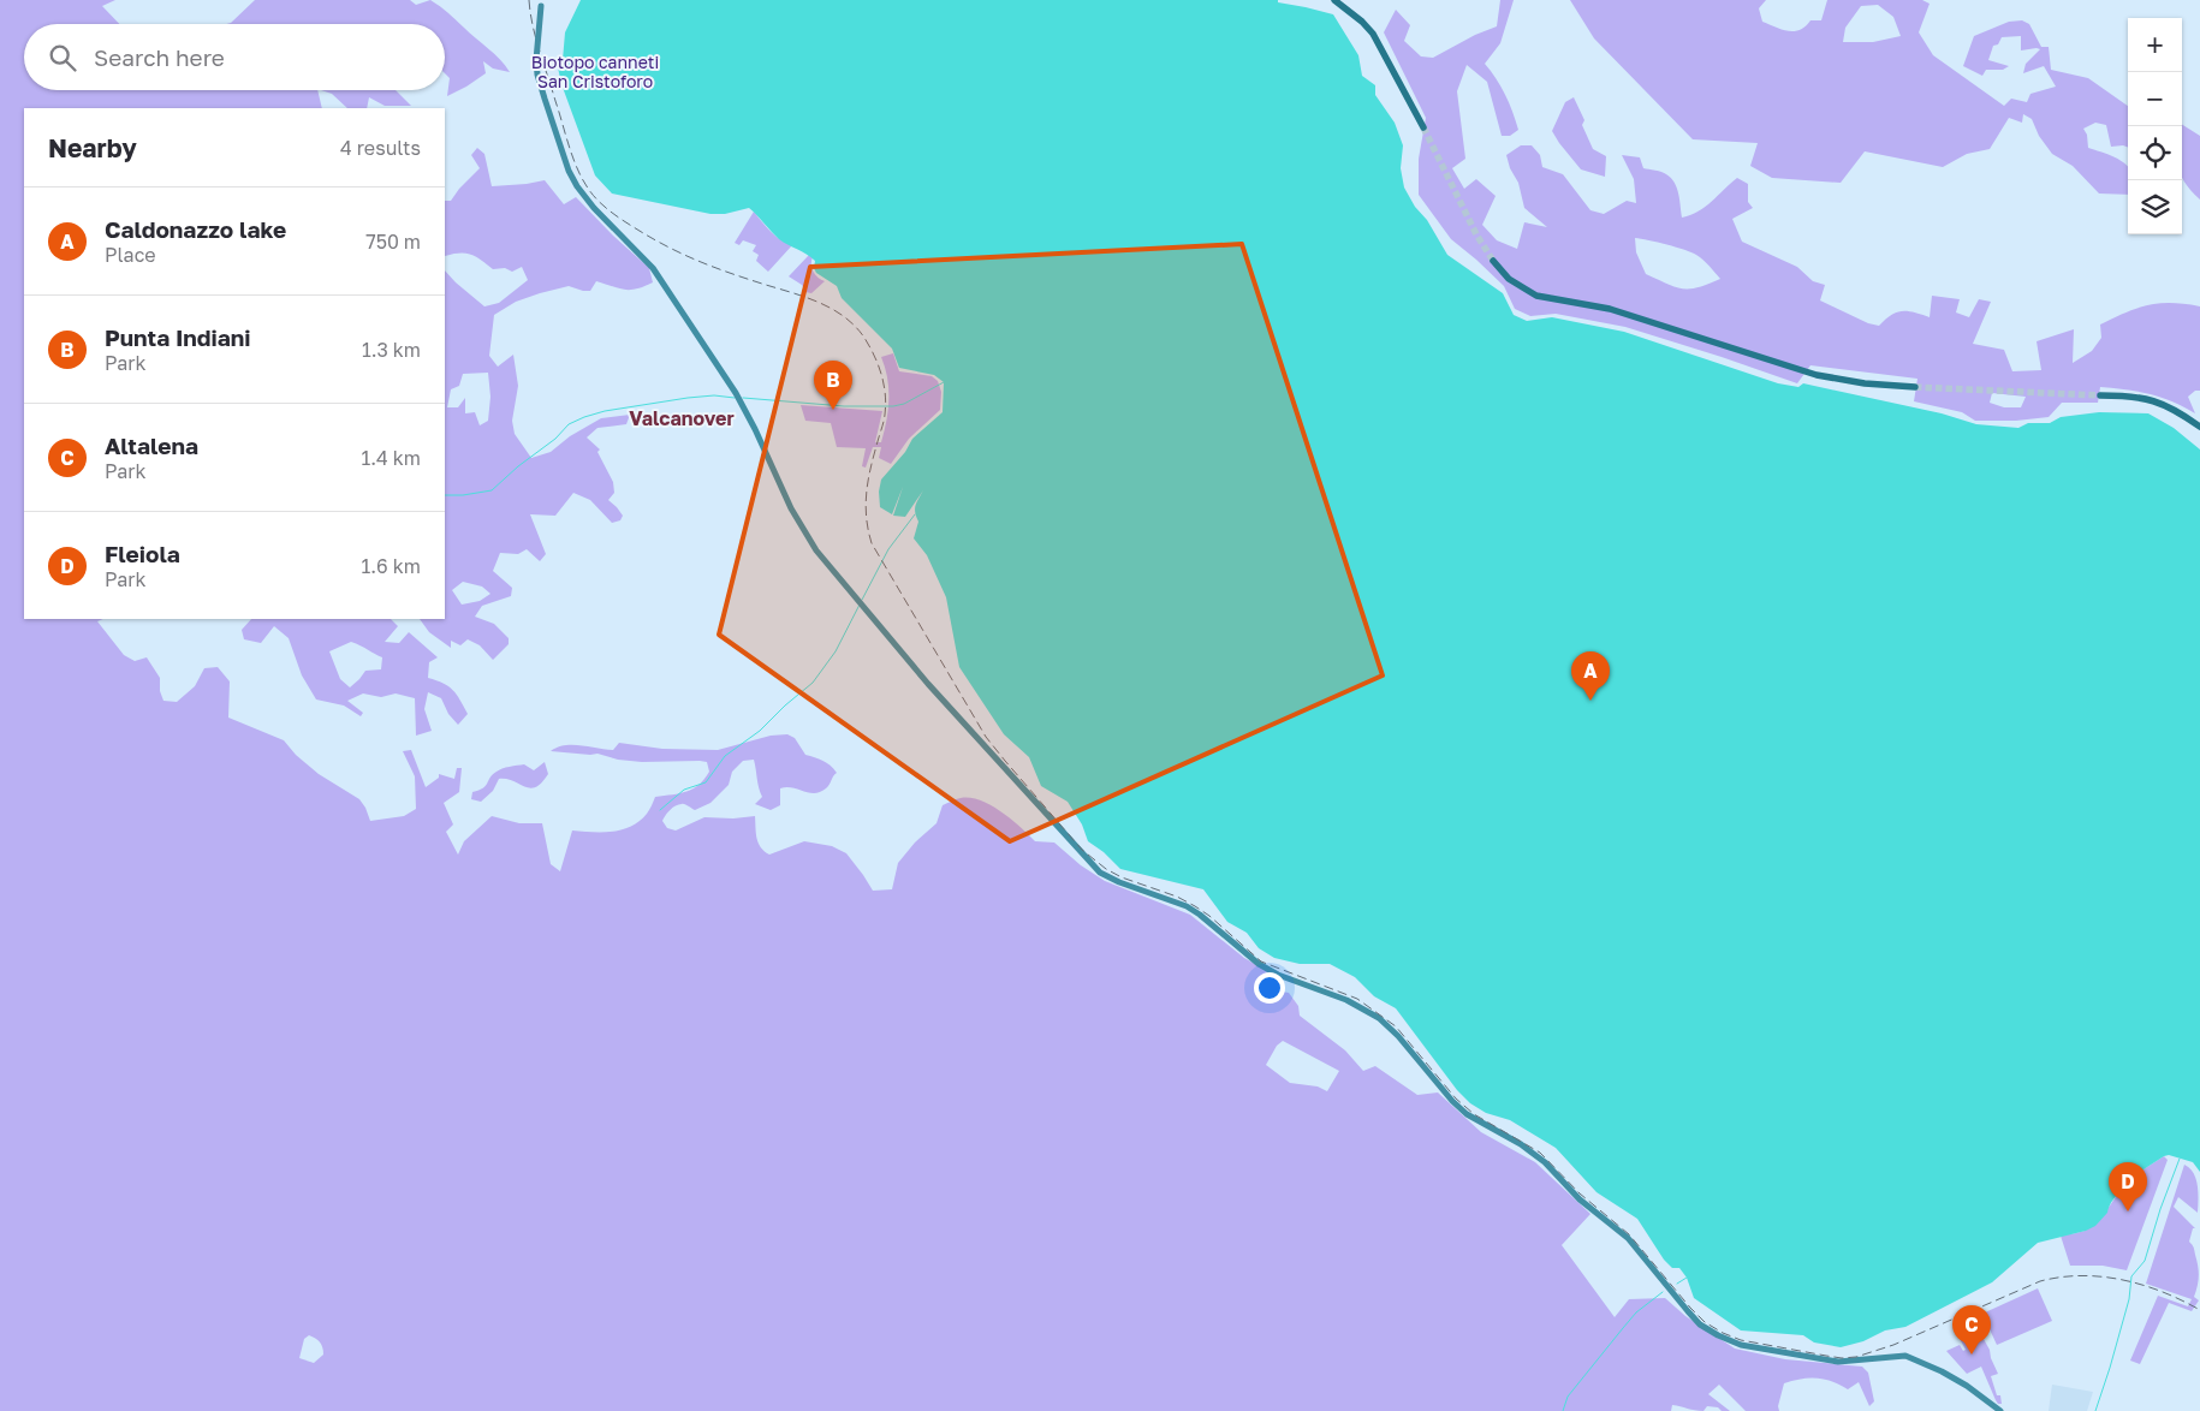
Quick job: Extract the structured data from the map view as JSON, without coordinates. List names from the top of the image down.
{
  "districts": ["Valcanover"],
  "parks": ["Biotopo canneti San Cristoforo"],
  "page": {
    "map_buttons": ["+", "−"],
    "search": "Search here",
    "heading": ["Nearby", "4 results"],
    "list": [
      {
        "mark": "A",
        "name": "Caldonazzo lake",
        "note": "Place",
        "value": "750 m"
      },
      {
        "mark": "B",
        "name": "Punta Indiani",
        "note": "Park",
        "value": "1.3 km"
      },
      {
        "mark": "C",
        "name": "Altalena",
        "note": "Park",
        "value": "1.4 km"
      },
      {
        "mark": "D",
        "name": "Fleiola",
        "note": "Park",
        "value": "1.6 km"
      }
    ],
    "pins": [
      "B",
      "A",
      "D",
      "C"
    ]
  }
}
